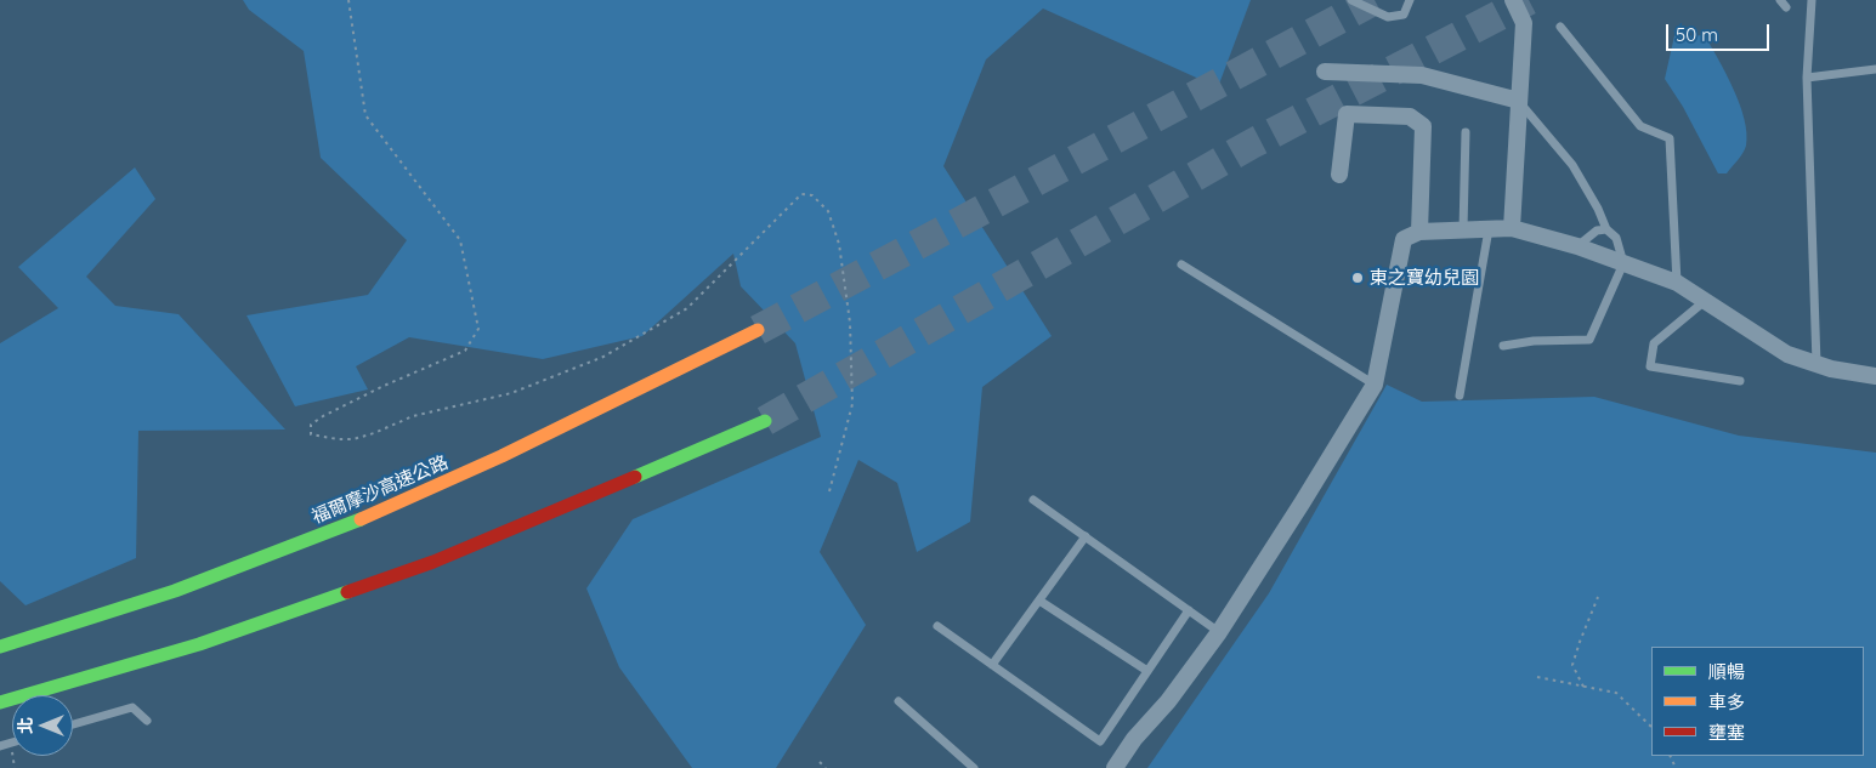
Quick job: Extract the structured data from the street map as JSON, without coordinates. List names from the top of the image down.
{
  "streets": {
    "highway": ["福爾摩沙高速公路"]
  },
  "places": ["東之寶幼兒園"],
  "legend": ["順暢", "車多", "壅塞"],
  "scale_bar": "50 m",
  "north": "left"
}
